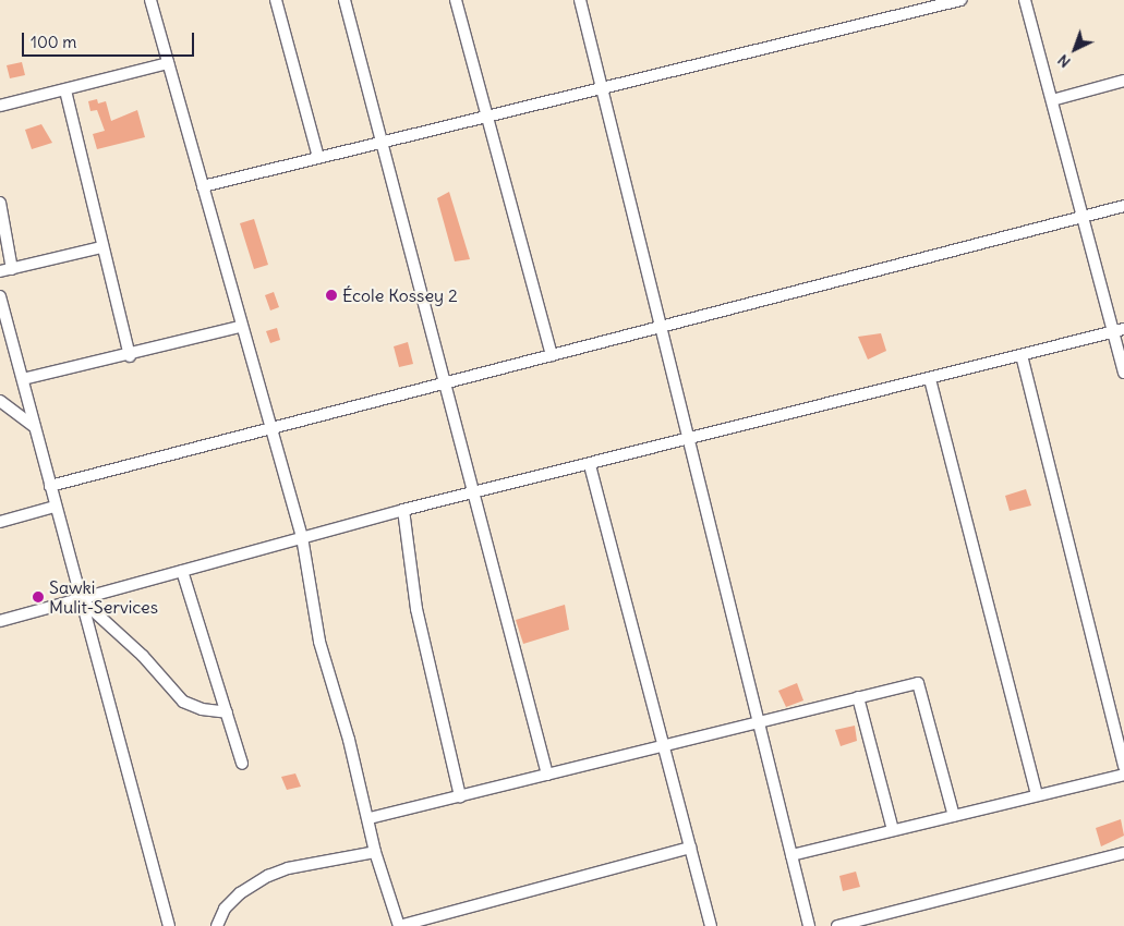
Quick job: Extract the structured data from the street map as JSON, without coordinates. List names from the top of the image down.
{
  "places": ["École Kossey 2", "Sawki Mulit-Services"],
  "scale_bar": "100 m",
  "north": "bottom left"
}
